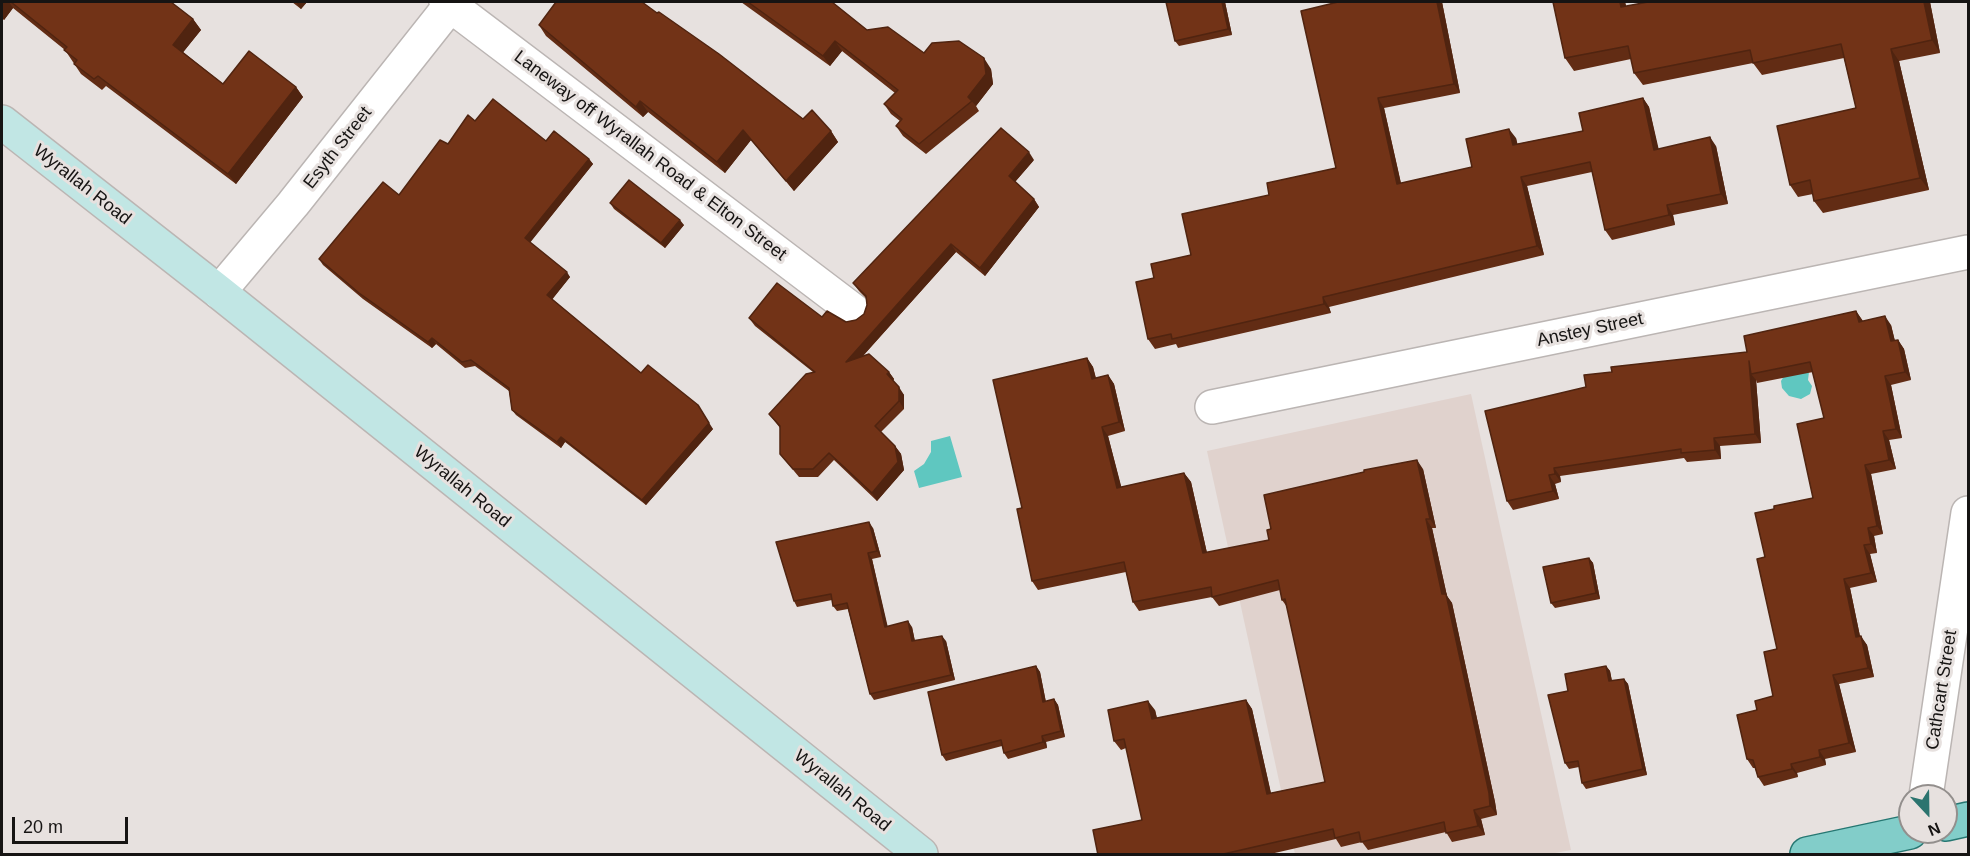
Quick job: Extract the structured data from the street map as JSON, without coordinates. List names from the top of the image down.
{
  "streets": {
    "main road": ["Wyrallah Road"],
    "street": [
      "Esyth Street",
      "Laneway off Wyrallah Road & Elton Street",
      "Anstey Street",
      "Cathcart Street"
    ]
  },
  "crossings": [
    ["Esyth Street", "Laneway off Wyrallah Road & Elton Street"],
    ["Esyth Street", "Wyrallah Road"]
  ],
  "scale_bar": "20 m",
  "north": "bottom"
}
